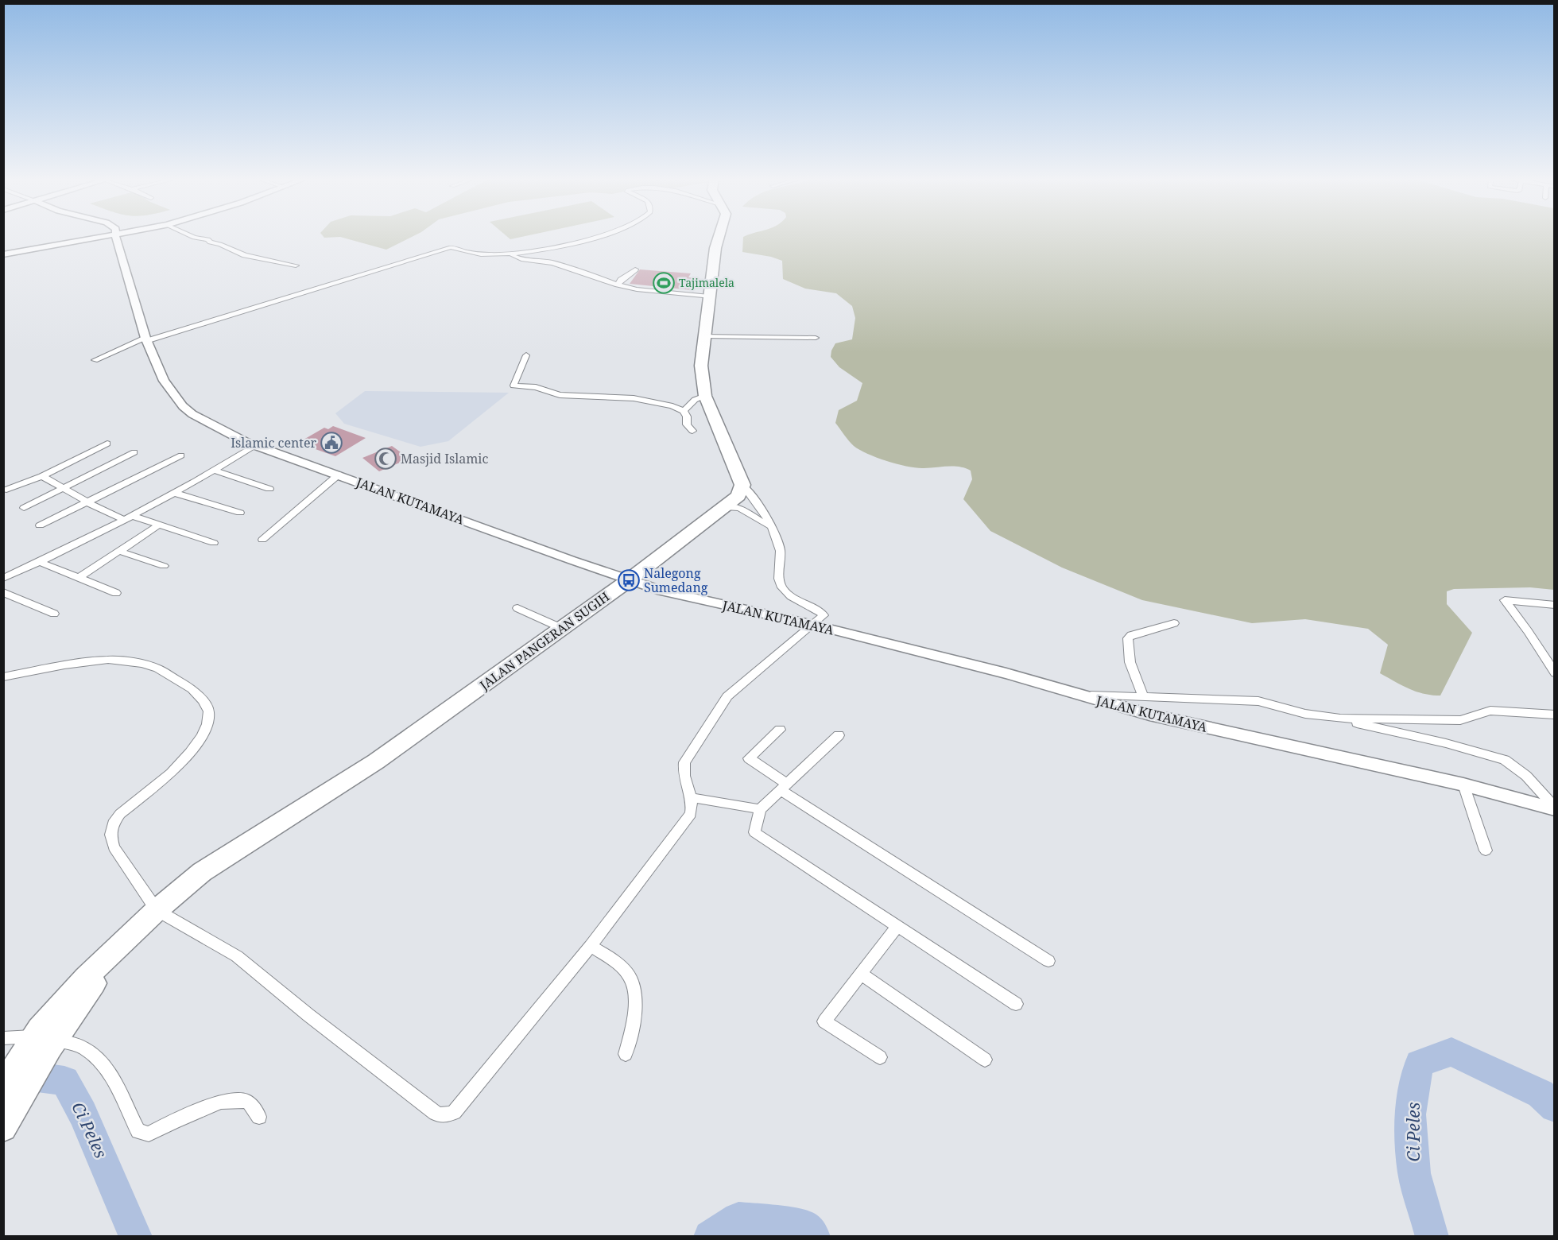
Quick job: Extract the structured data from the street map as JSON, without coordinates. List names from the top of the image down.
{
  "streets": {
    "highway": ["JALAN PANGERAN SUGIH"],
    "main road": ["JALAN KUTAMAYA"]
  },
  "crossings": [
    ["JALAN KUTAMAYA", "JALAN PANGERAN SUGIH"]
  ],
  "water": ["Ci Peles"],
  "places": {
    "sports": ["Tajimalela"],
    "public building": ["Islamic center"],
    "mosque": ["Masjid Islamic"],
    "bus stop": ["Nalegong Sumedang"]
  }
}
